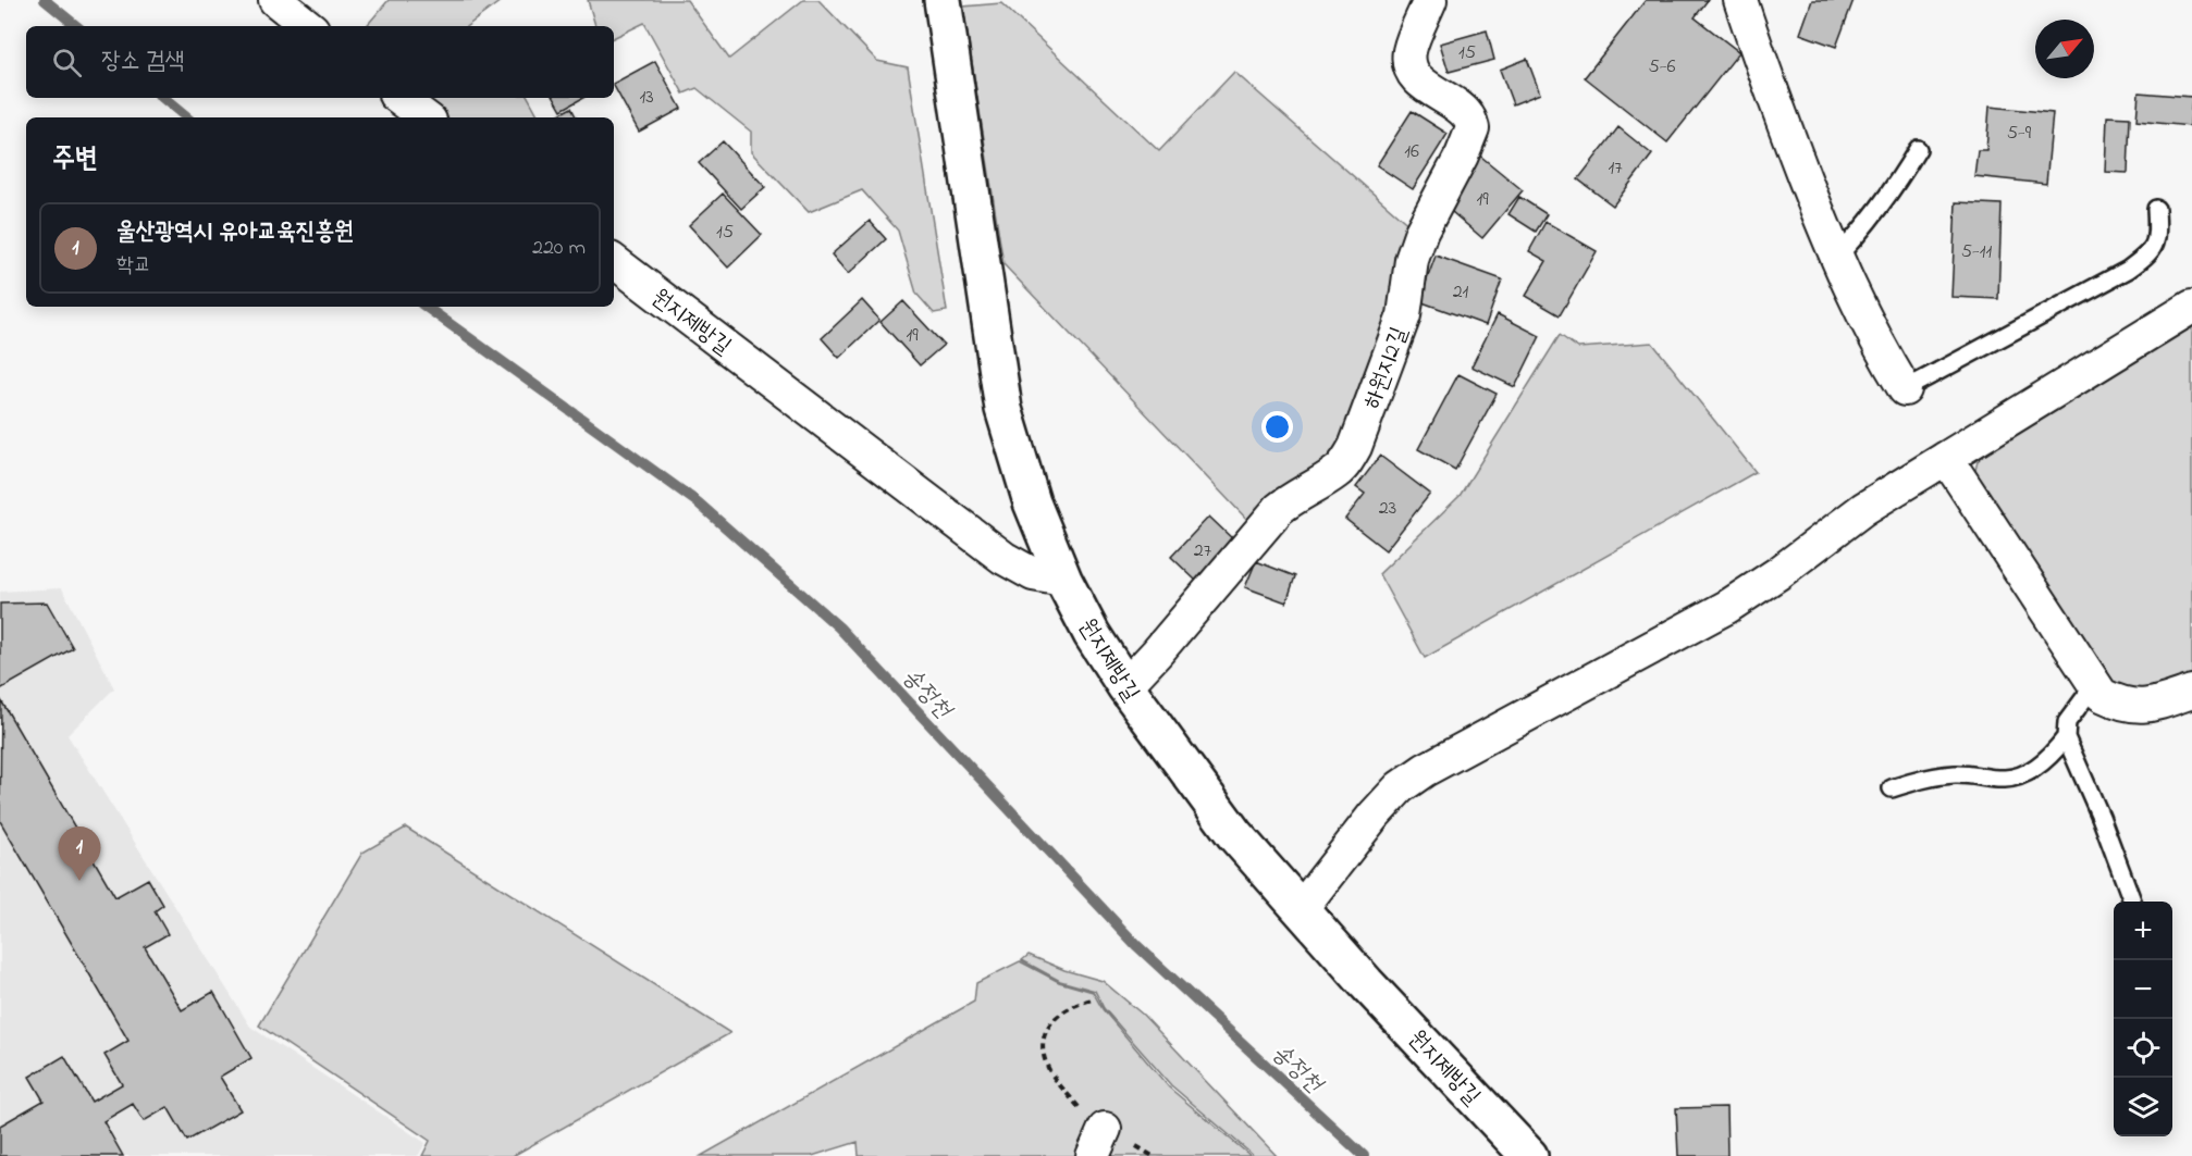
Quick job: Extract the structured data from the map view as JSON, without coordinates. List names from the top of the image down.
{
  "streets": {
    "street": ["원지제방길", "하원지2길"]
  },
  "crossings": [
    ["원지제방길", "하원지2길"]
  ],
  "water": ["송정천"],
  "house_numbers": [
    "15",
    "5-6",
    "13",
    "5-9",
    "16",
    "17",
    "19",
    "15",
    "5-11",
    "21",
    "19",
    "23",
    "27"
  ],
  "north": "top right",
  "page": {
    "search": "장소 검색",
    "heading": "주변",
    "list": [
      {
        "mark": "1",
        "name": "울산광역시 유아교육진흥원",
        "note": "학교",
        "value": "220 m"
      }
    ],
    "pins": "1",
    "map_buttons": ["+", "−"]
  }
}
